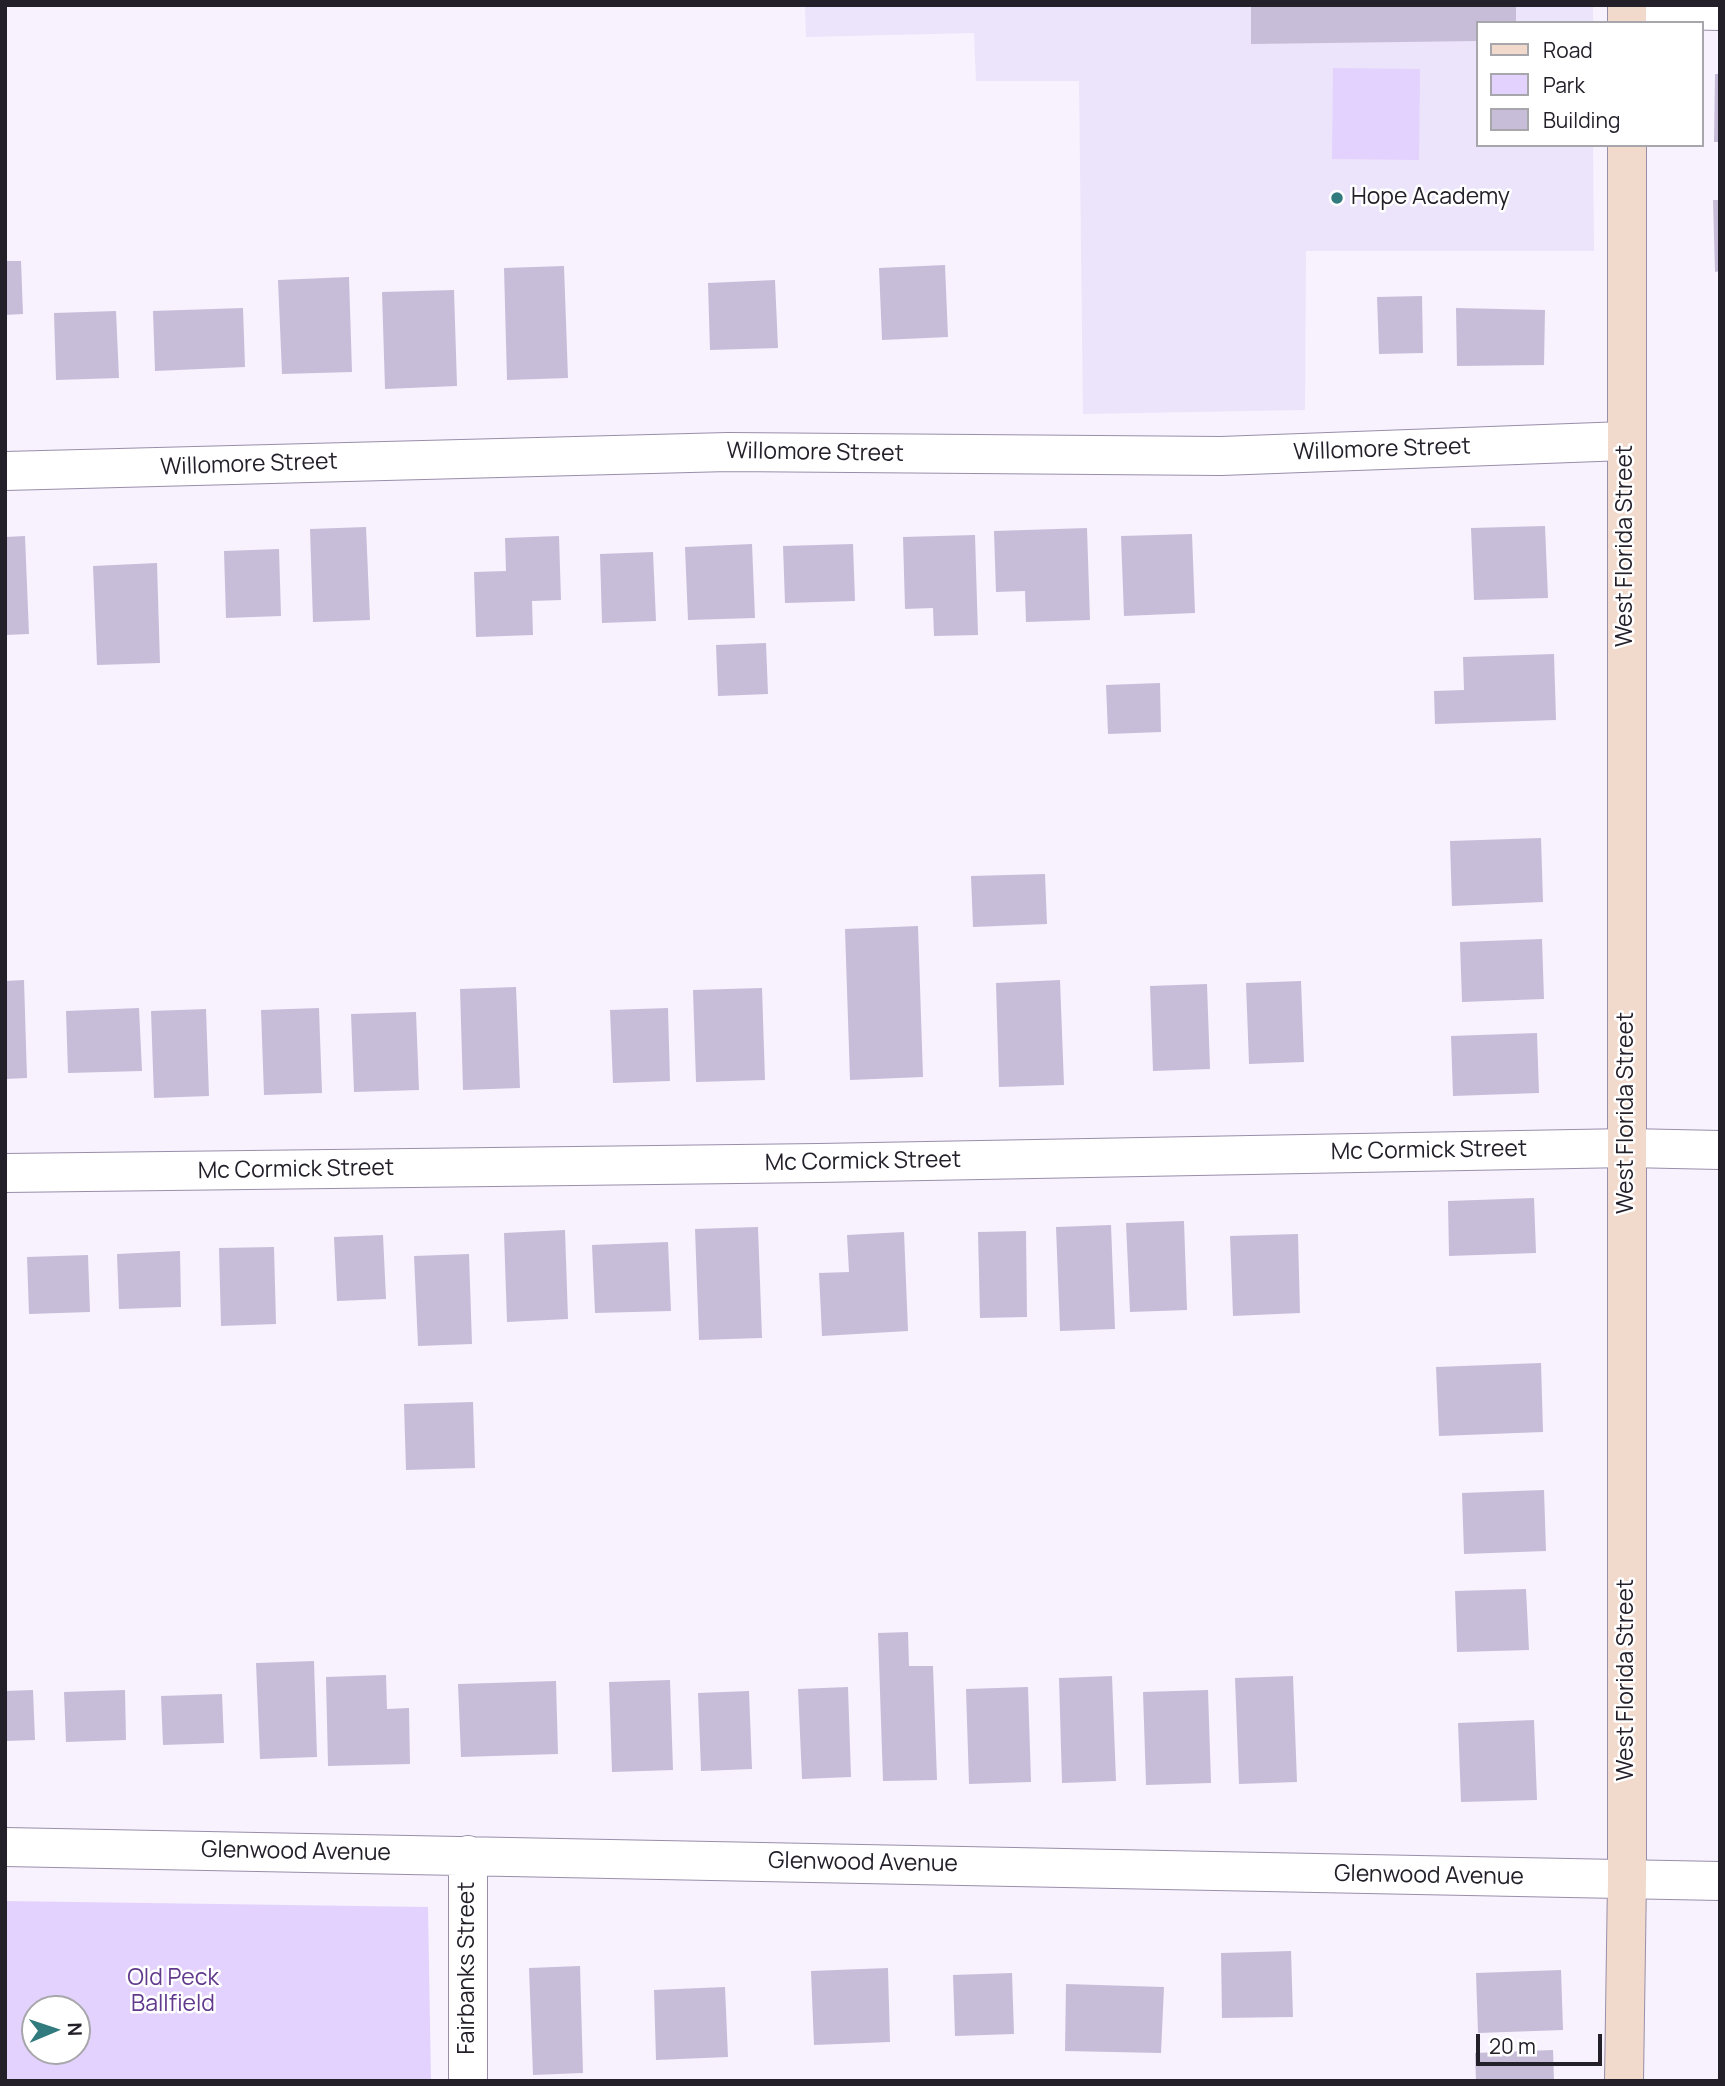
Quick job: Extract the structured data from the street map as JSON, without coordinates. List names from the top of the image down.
{
  "streets": {
    "main road": ["West Florida Street"],
    "street": [
      "Willomore Street",
      "Mc Cormick Street",
      "Glenwood Avenue",
      "Fairbanks Street"
    ]
  },
  "crossings": [
    ["Willomore Street", "West Florida Street"],
    ["West Florida Street", "Mc Cormick Street"],
    ["West Florida Street", "Glenwood Avenue"],
    ["Glenwood Avenue", "Fairbanks Street"]
  ],
  "parks": ["Old Peck Ballfield"],
  "places": ["Hope Academy"],
  "legend": ["Road", "Park", "Building"],
  "scale_bar": "20 m",
  "north": "right"
}
